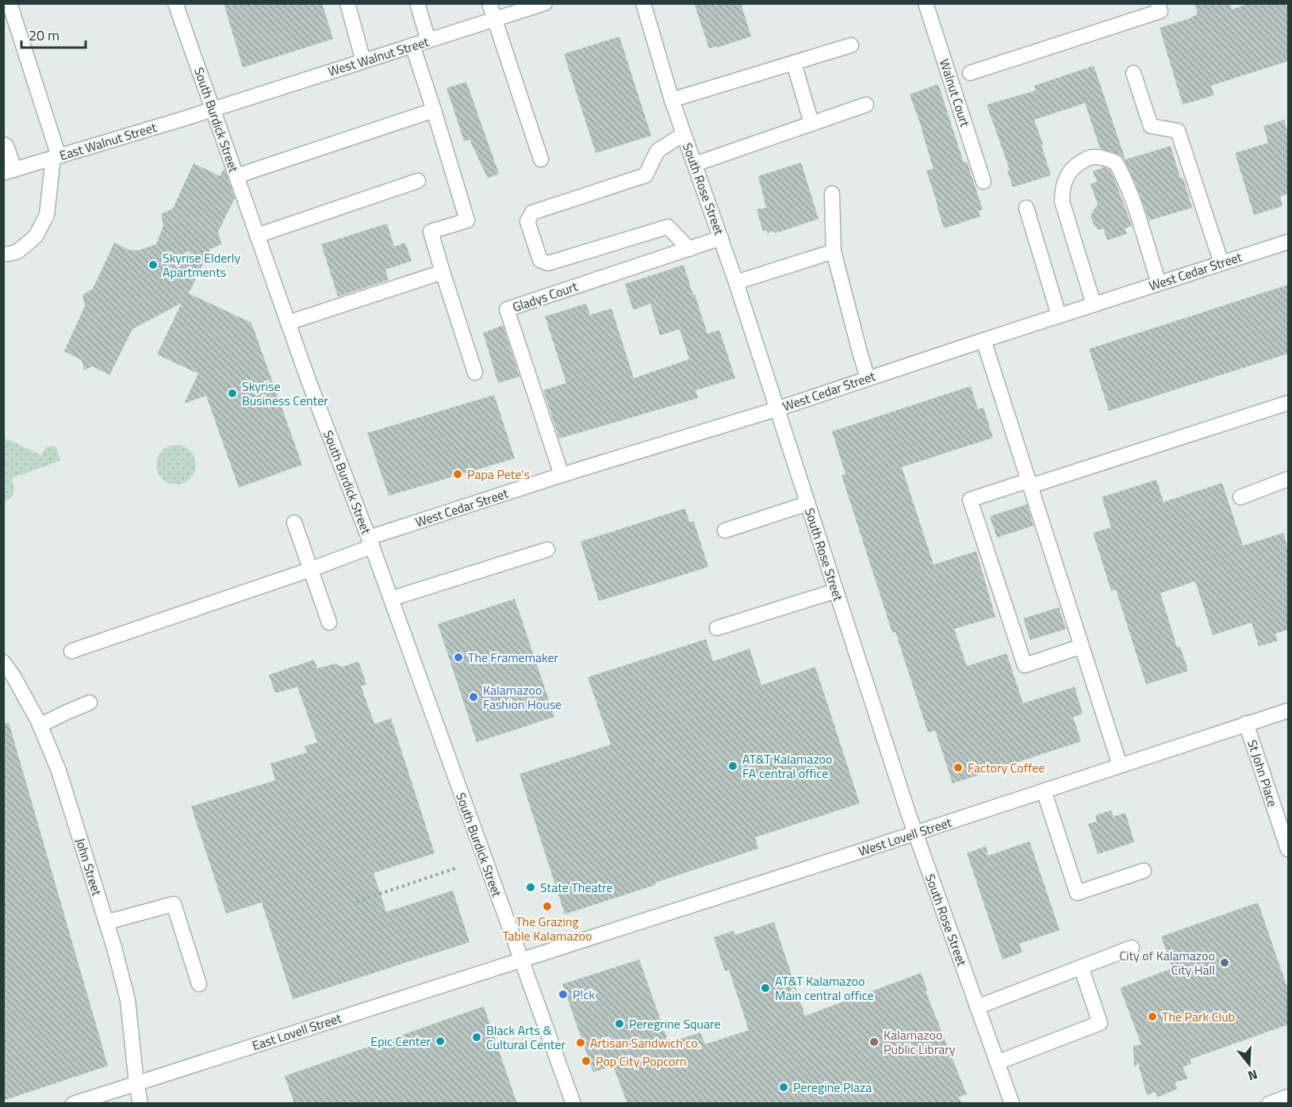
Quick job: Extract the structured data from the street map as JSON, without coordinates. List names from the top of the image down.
{
  "streets": {
    "street": [
      "West Walnut Street",
      "Walnut Court",
      "South Burdick Street",
      "East Walnut Street",
      "South Rose Street",
      "West Cedar Street",
      "Gladys Court",
      "St John Place",
      "West Lovell Street",
      "John Street",
      "East Lovell Street"
    ]
  },
  "crossings": [
    ["West Walnut Street", "South Burdick Street"],
    ["West Walnut Street", "East Walnut Street"],
    ["South Burdick Street", "East Walnut Street"],
    ["South Burdick Street", "West Cedar Street"],
    ["South Burdick Street", "West Lovell Street"],
    ["South Burdick Street", "East Lovell Street"],
    ["South Rose Street", "West Cedar Street"],
    ["South Rose Street", "Gladys Court"],
    ["South Rose Street", "West Lovell Street"],
    ["West Cedar Street", "Gladys Court"],
    ["St John Place", "West Lovell Street"],
    ["West Lovell Street", "East Lovell Street"],
    ["John Street", "East Lovell Street"]
  ],
  "places": [
    "Skyrise Elderly Apartments",
    "Skyrise Business Center",
    "Papa Pete's",
    "The Framemaker",
    "Kalamazoo Fashion House",
    "AT&T Kalamazoo FA central office",
    "Factory Coffee",
    "State Theatre",
    "The Grazing Table Kalamazoo",
    "City of Kalamazoo City Hall",
    "AT&T Kalamazoo Main central office",
    "P!ck",
    "The Park Club",
    "Peregrine Square",
    "Black Arts & Cultural Center",
    "Epic Center",
    "Kalamazoo Public Library",
    "Artisan Sandwich co.",
    "Pop City Popcorn",
    "Peregine Plaza"
  ],
  "scale_bar": "20 m",
  "north": "bottom"
}
